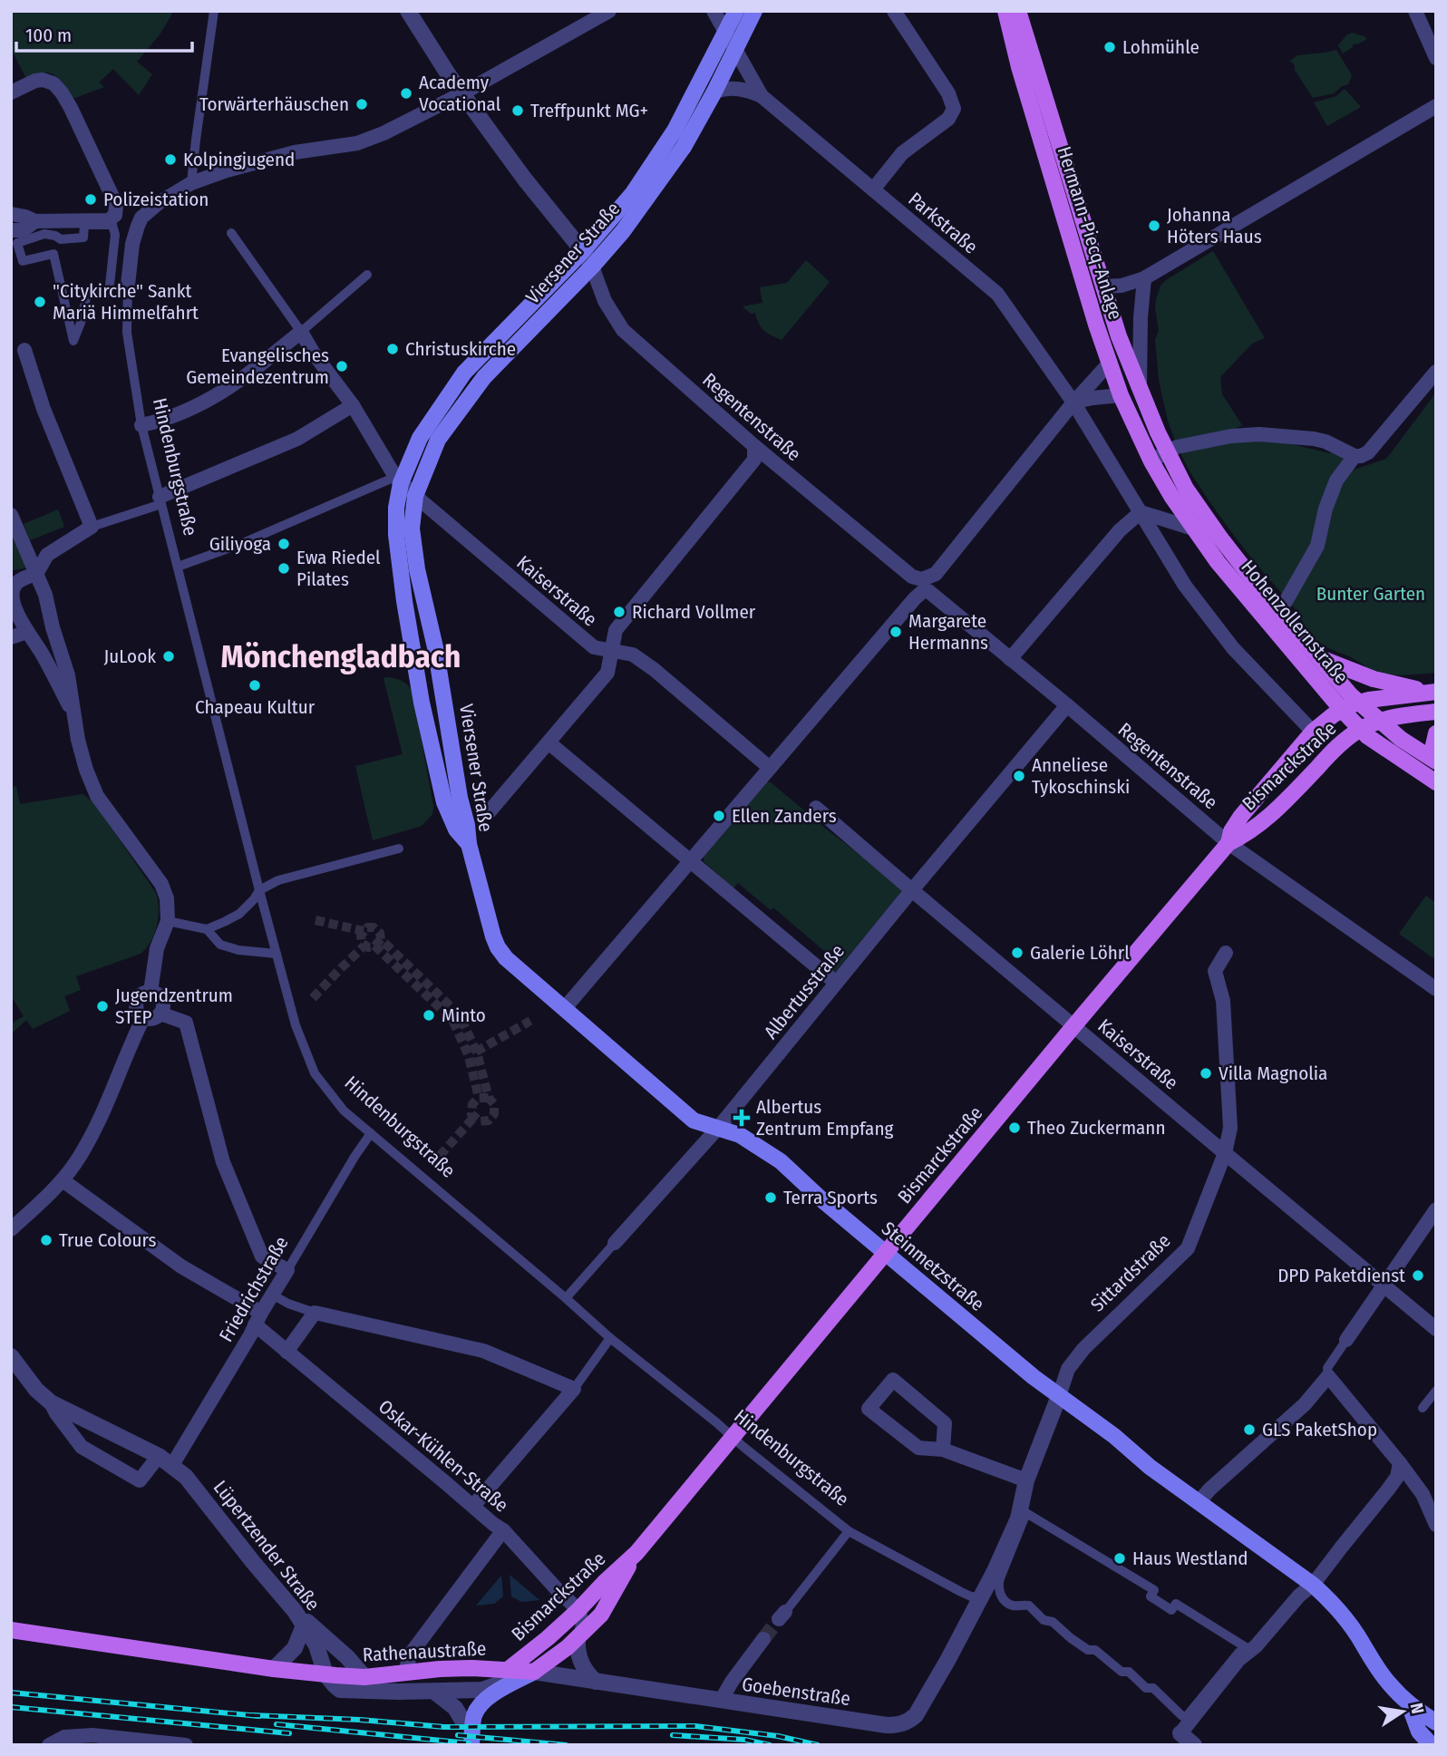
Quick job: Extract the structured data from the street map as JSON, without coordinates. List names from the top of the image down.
{
  "streets": {
    "main road": [
      "Hermann-Piecq-Anlage",
      "Viersener Straße",
      "Hohenzollernstraße",
      "Bismarckstraße",
      "Steinmetzstraße",
      "Rathenaustraße"
    ],
    "street": [
      "Parkstraße",
      "Regentenstraße",
      "Hindenburgstraße",
      "Kaiserstraße",
      "Albertusstraße",
      "Sittardstraße",
      "Friedrichstraße",
      "Oskar-Kühlen-Straße",
      "Lüpertzender Straße",
      "Goebenstraße"
    ]
  },
  "crossings": [
    ["Parkstraße", "Viersener Straße"],
    ["Parkstraße", "Regentenstraße"],
    ["Hermann-Piecq-Anlage", "Hohenzollernstraße"],
    ["Viersener Straße", "Regentenstraße"],
    ["Viersener Straße", "Kaiserstraße"],
    ["Viersener Straße", "Steinmetzstraße"],
    ["Regentenstraße", "Kaiserstraße"],
    ["Regentenstraße", "Bismarckstraße"],
    ["Regentenstraße", "Albertusstraße"],
    ["Hindenburgstraße", "Bismarckstraße"],
    ["Hindenburgstraße", "Albertusstraße"],
    ["Hindenburgstraße", "Friedrichstraße"],
    ["Hindenburgstraße", "Goebenstraße"],
    ["Kaiserstraße", "Bismarckstraße"],
    ["Kaiserstraße", "Albertusstraße"],
    ["Kaiserstraße", "Sittardstraße"],
    ["Hohenzollernstraße", "Bismarckstraße"],
    ["Bismarckstraße", "Steinmetzstraße"],
    ["Bismarckstraße", "Oskar-Kühlen-Straße"],
    ["Bismarckstraße", "Rathenaustraße"],
    ["Bismarckstraße", "Goebenstraße"],
    ["Albertusstraße", "Steinmetzstraße"],
    ["Steinmetzstraße", "Sittardstraße"],
    ["Friedrichstraße", "Oskar-Kühlen-Straße"],
    ["Friedrichstraße", "Lüpertzender Straße"],
    ["Lüpertzender Straße", "Rathenaustraße"],
    ["Rathenaustraße", "Goebenstraße"]
  ],
  "districts": ["Mönchengladbach"],
  "parks": ["Bunter Garten"],
  "places": {
    "other": [
      "Lohmühle",
      "Academy Vocational",
      "Torwärterhäuschen",
      "Treffpunkt MG+",
      "Kolpingjugend",
      "Polizeistation",
      "Johanna Höters Haus",
      "\"Citykirche\" Sankt Mariä Himmelfahrt",
      "Christuskirche",
      "Evangelisches Gemeindezentrum",
      "Giliyoga",
      "Ewa Riedel Pilates",
      "Richard Vollmer",
      "Margarete Hermanns",
      "JuLook",
      "Chapeau Kultur",
      "Anneliese Tykoschinski",
      "Ellen Zanders",
      "Galerie Löhrl",
      "Jugendzentrum STEP",
      "Minto",
      "Villa Magnolia",
      "Theo Zuckermann",
      "Terra Sports",
      "True Colours",
      "DPD Paketdienst",
      "GLS PaketShop",
      "Haus Westland"
    ],
    "health": ["Albertus Zentrum Empfang"]
  },
  "scale_bar": "100 m",
  "north": "right"
}
